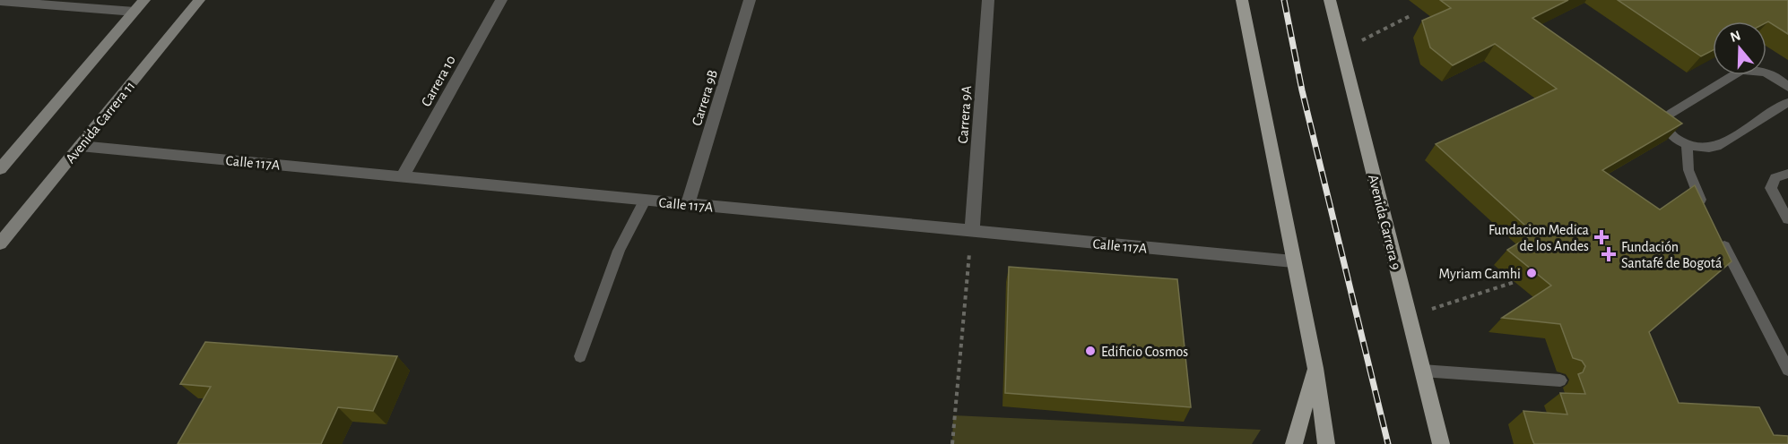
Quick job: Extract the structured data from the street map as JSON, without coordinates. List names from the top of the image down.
{
  "streets": {
    "main road": ["Avenida Carrera 11", "Avenida Carrera 9"],
    "street": [
      "Carrera 10",
      "Carrera 9B",
      "Carrera 9A",
      "Calle 117A"
    ]
  },
  "crossings": [
    ["Carrera 10", "Calle 117A"],
    ["Carrera 9B", "Calle 117A"],
    ["Carrera 9A", "Calle 117A"],
    ["Avenida Carrera 11", "Calle 117A"]
  ],
  "places": {
    "health": ["Fundacion Medica de los Andes", "Fundación Santafé de Bogotá"],
    "other": ["Myriam Camhi", "Edificio Cosmos"]
  },
  "north": "top"
}
